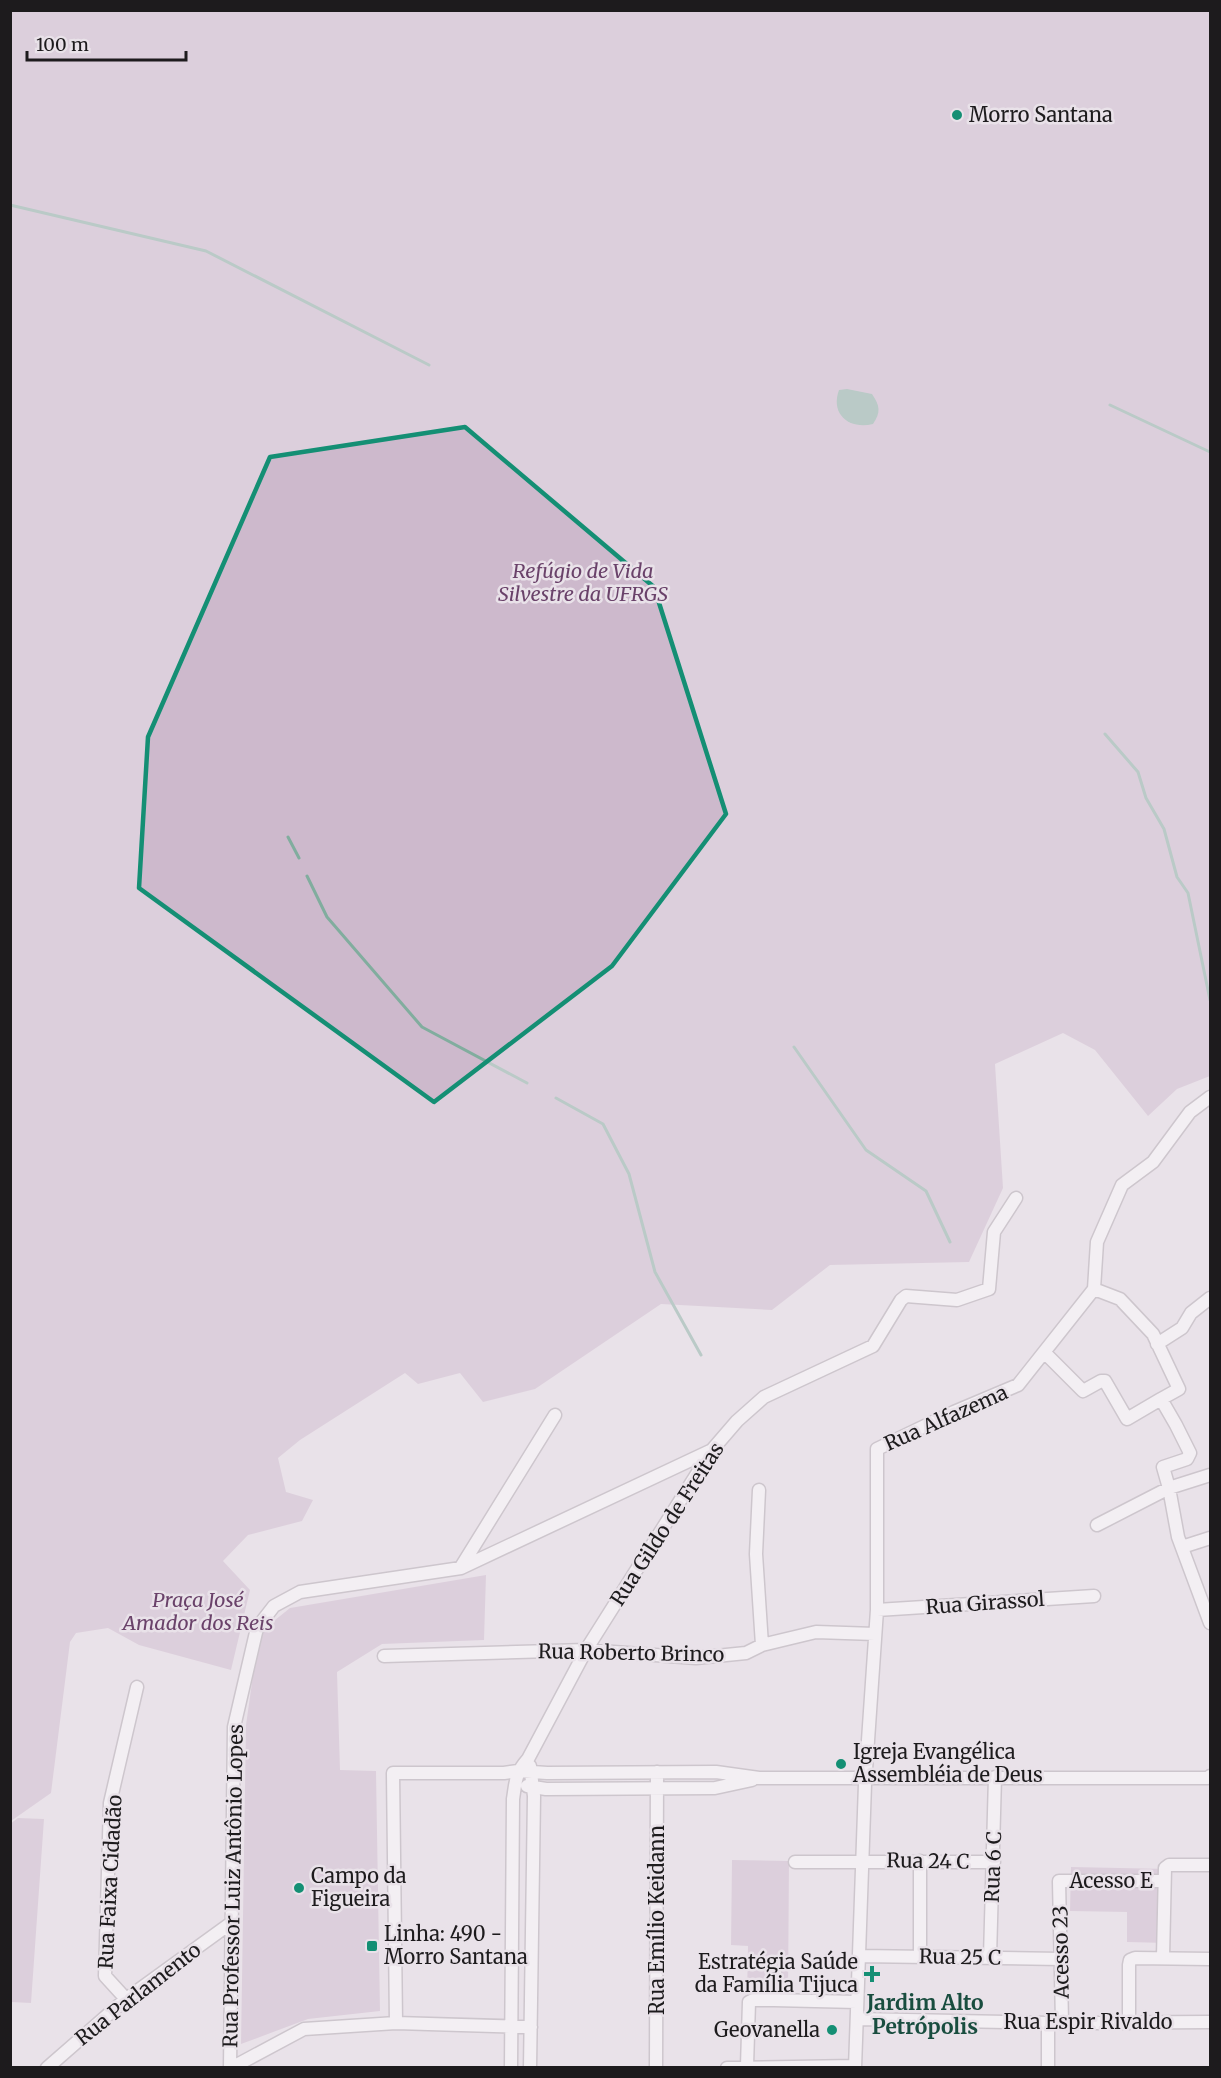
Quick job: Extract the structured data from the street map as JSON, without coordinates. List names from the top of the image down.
{
  "streets": {
    "street": [
      "Rua Alfazema",
      "Rua Gildo de Freitas",
      "Rua Girassol",
      "Rua Roberto Brinco",
      "Rua 24 C",
      "Rua 6 C",
      "Acesso E",
      "Rua Faixa Cidadão",
      "Rua Professor Luiz Antônio Lopes",
      "Rua Emílio Keidann",
      "Acesso 23",
      "Rua 25 C",
      "Rua Parlamento",
      "Rua Espir Rivaldo"
    ]
  },
  "crossings": [
    ["Rua Alfazema", "Rua Girassol"],
    ["Rua Gildo de Freitas", "Rua Roberto Brinco"],
    ["Rua Gildo de Freitas", "Rua Professor Luiz Antônio Lopes"],
    ["Rua 24 C", "Rua 6 C"],
    ["Rua 6 C", "Rua 25 C"],
    ["Acesso E", "Acesso 23"],
    ["Rua Faixa Cidadão", "Rua Parlamento"],
    ["Rua Professor Luiz Antônio Lopes", "Rua Parlamento"],
    ["Acesso 23", "Rua 25 C"],
    ["Acesso 23", "Rua Espir Rivaldo"]
  ],
  "districts": ["Jardim Alto Petrópolis"],
  "parks": ["Refúgio de Vida Silvestre da UFRGS", "Praça José Amador dos Reis"],
  "places": {
    "other": [
      "Morro Santana",
      "Igreja Evangélica Assembléia de Deus",
      "Campo da Figueira",
      "Geovanella"
    ],
    "transit": ["Linha: 490 - Morro Santana"],
    "health": ["Estratégia Saúde da Família Tijuca"]
  },
  "scale_bar": "100 m"
}
